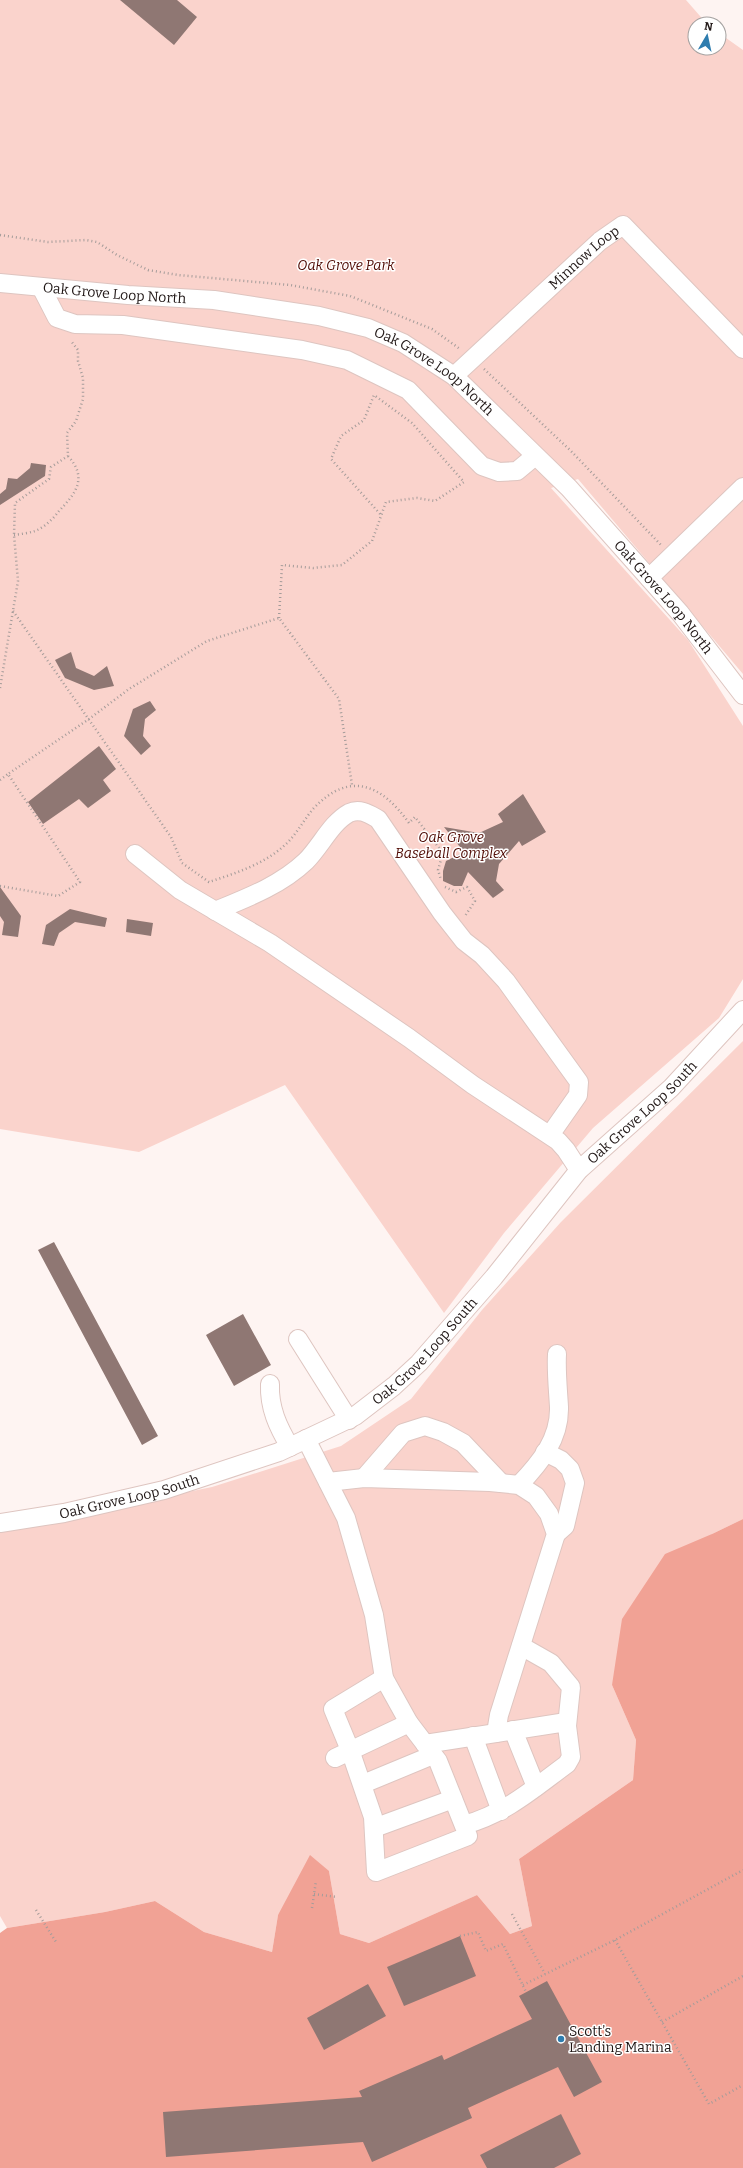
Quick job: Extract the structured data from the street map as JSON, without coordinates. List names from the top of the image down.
{
  "streets": {
    "street": ["Minnow Loop", "Oak Grove Loop North", "Oak Grove Loop South"]
  },
  "crossings": [
    ["Minnow Loop", "Oak Grove Loop North"]
  ],
  "parks": ["Oak Grove Park", "Oak Grove Baseball Complex"],
  "places": ["Scott’s Landing Marina"],
  "north": "top"
}
